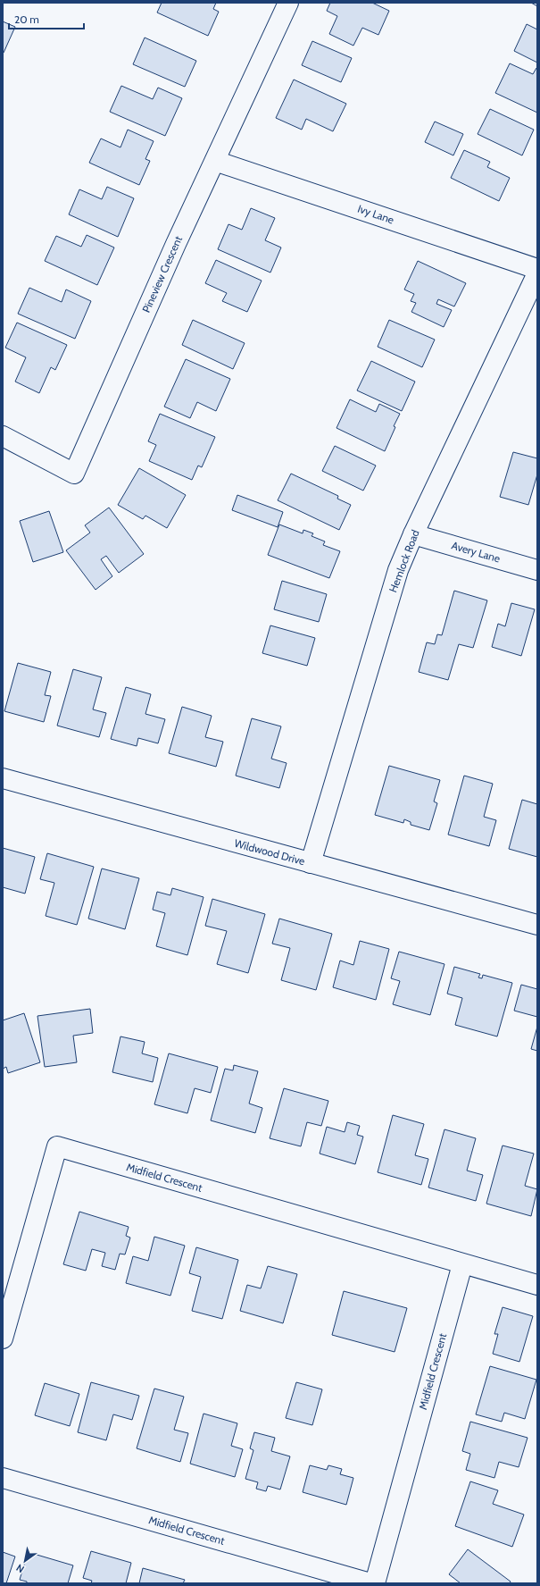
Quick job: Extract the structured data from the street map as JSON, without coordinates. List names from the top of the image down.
{
  "streets": {
    "street": [
      "Ivy Lane",
      "Pineview Crescent",
      "Avery Lane",
      "Hemlock Road",
      "Wildwood Drive",
      "Midfield Crescent"
    ]
  },
  "crossings": [
    ["Ivy Lane", "Pineview Crescent"],
    ["Avery Lane", "Hemlock Road"],
    ["Hemlock Road", "Wildwood Drive"]
  ],
  "scale_bar": "20 m",
  "north": "bottom left"
}
